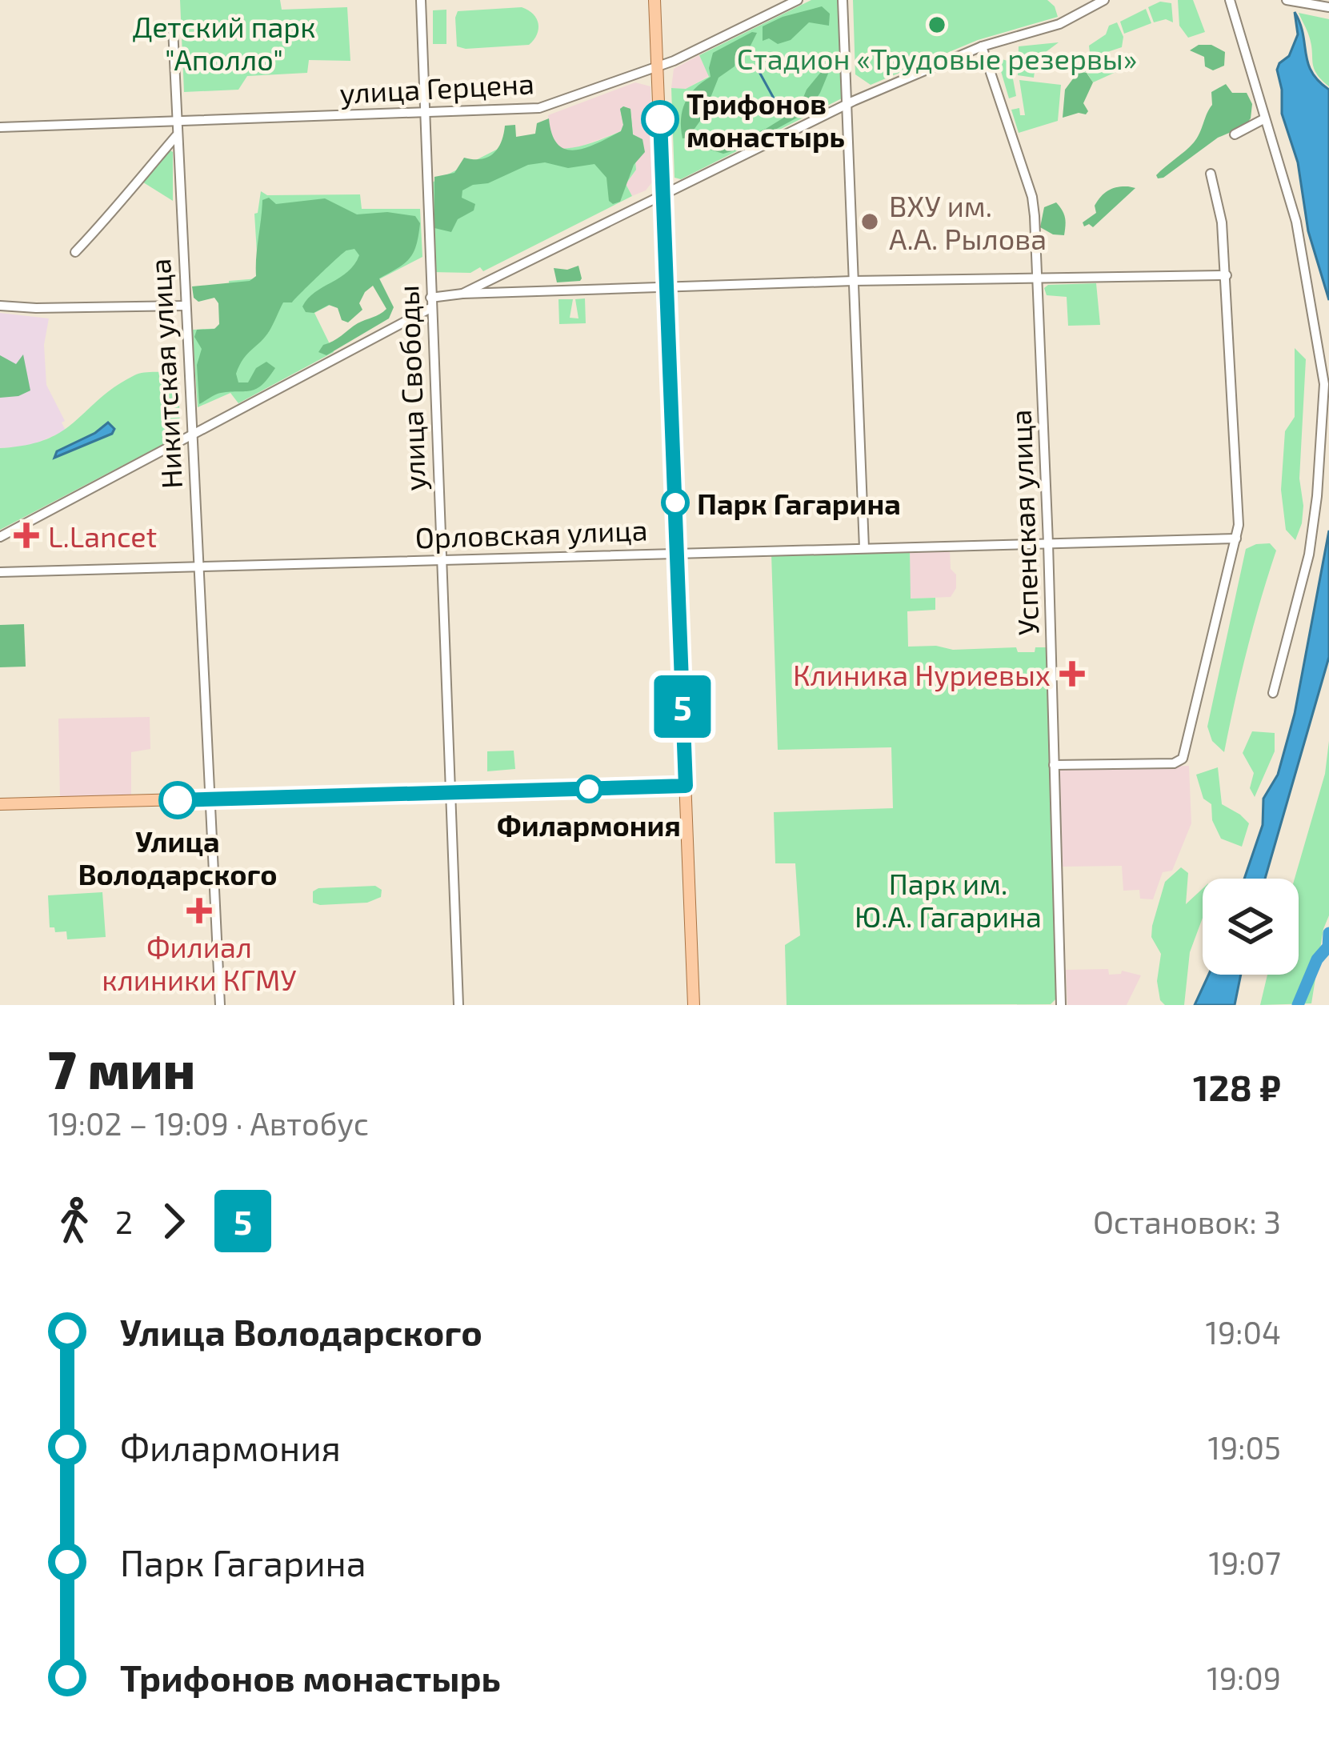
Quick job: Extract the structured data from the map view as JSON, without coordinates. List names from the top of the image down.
{
  "streets": {
    "street": [
      "улица Герцена",
      "Никитская улица",
      "улица Свободы",
      "Успенская улица",
      "Орловская улица"
    ]
  },
  "crossings": [
    ["улица Герцена", "Никитская улица"],
    ["улица Герцена", "улица Свободы"],
    ["Никитская улица", "Орловская улица"],
    ["улица Свободы", "Орловская улица"],
    ["Успенская улица", "Орловская улица"]
  ],
  "parks": ["Детский парк \"Аполло\"", "Парк им. Ю.А. Гагарина"],
  "places": {
    "other": [
      "Стадион «Трудовые резервы»",
      "Трифонов монастырь",
      "ВХУ им. А.А. Рылова",
      "Парк Гагарина",
      "Филармония",
      "Улица Володарского"
    ],
    "health": ["L.Lancet", "Клиника Нуриевых", "Филиал клиники КГМУ"]
  },
  "lines": ["bus line 5"],
  "page": {
    "on_map": "5",
    "heading": ["7 мин", "19:02 – 19:09 · Автобус", "128 ₽"],
    "legs": ["2", "5", "Остановок: 3"],
    "list": [
      {
        "name": "Улица Володарского",
        "value": "19:04"
      },
      {
        "name": "Филармония",
        "value": "19:05"
      },
      {
        "name": "Парк Гагарина",
        "value": "19:07"
      },
      {
        "name": "Трифонов монастырь",
        "value": "19:09"
      }
    ]
  }
}
